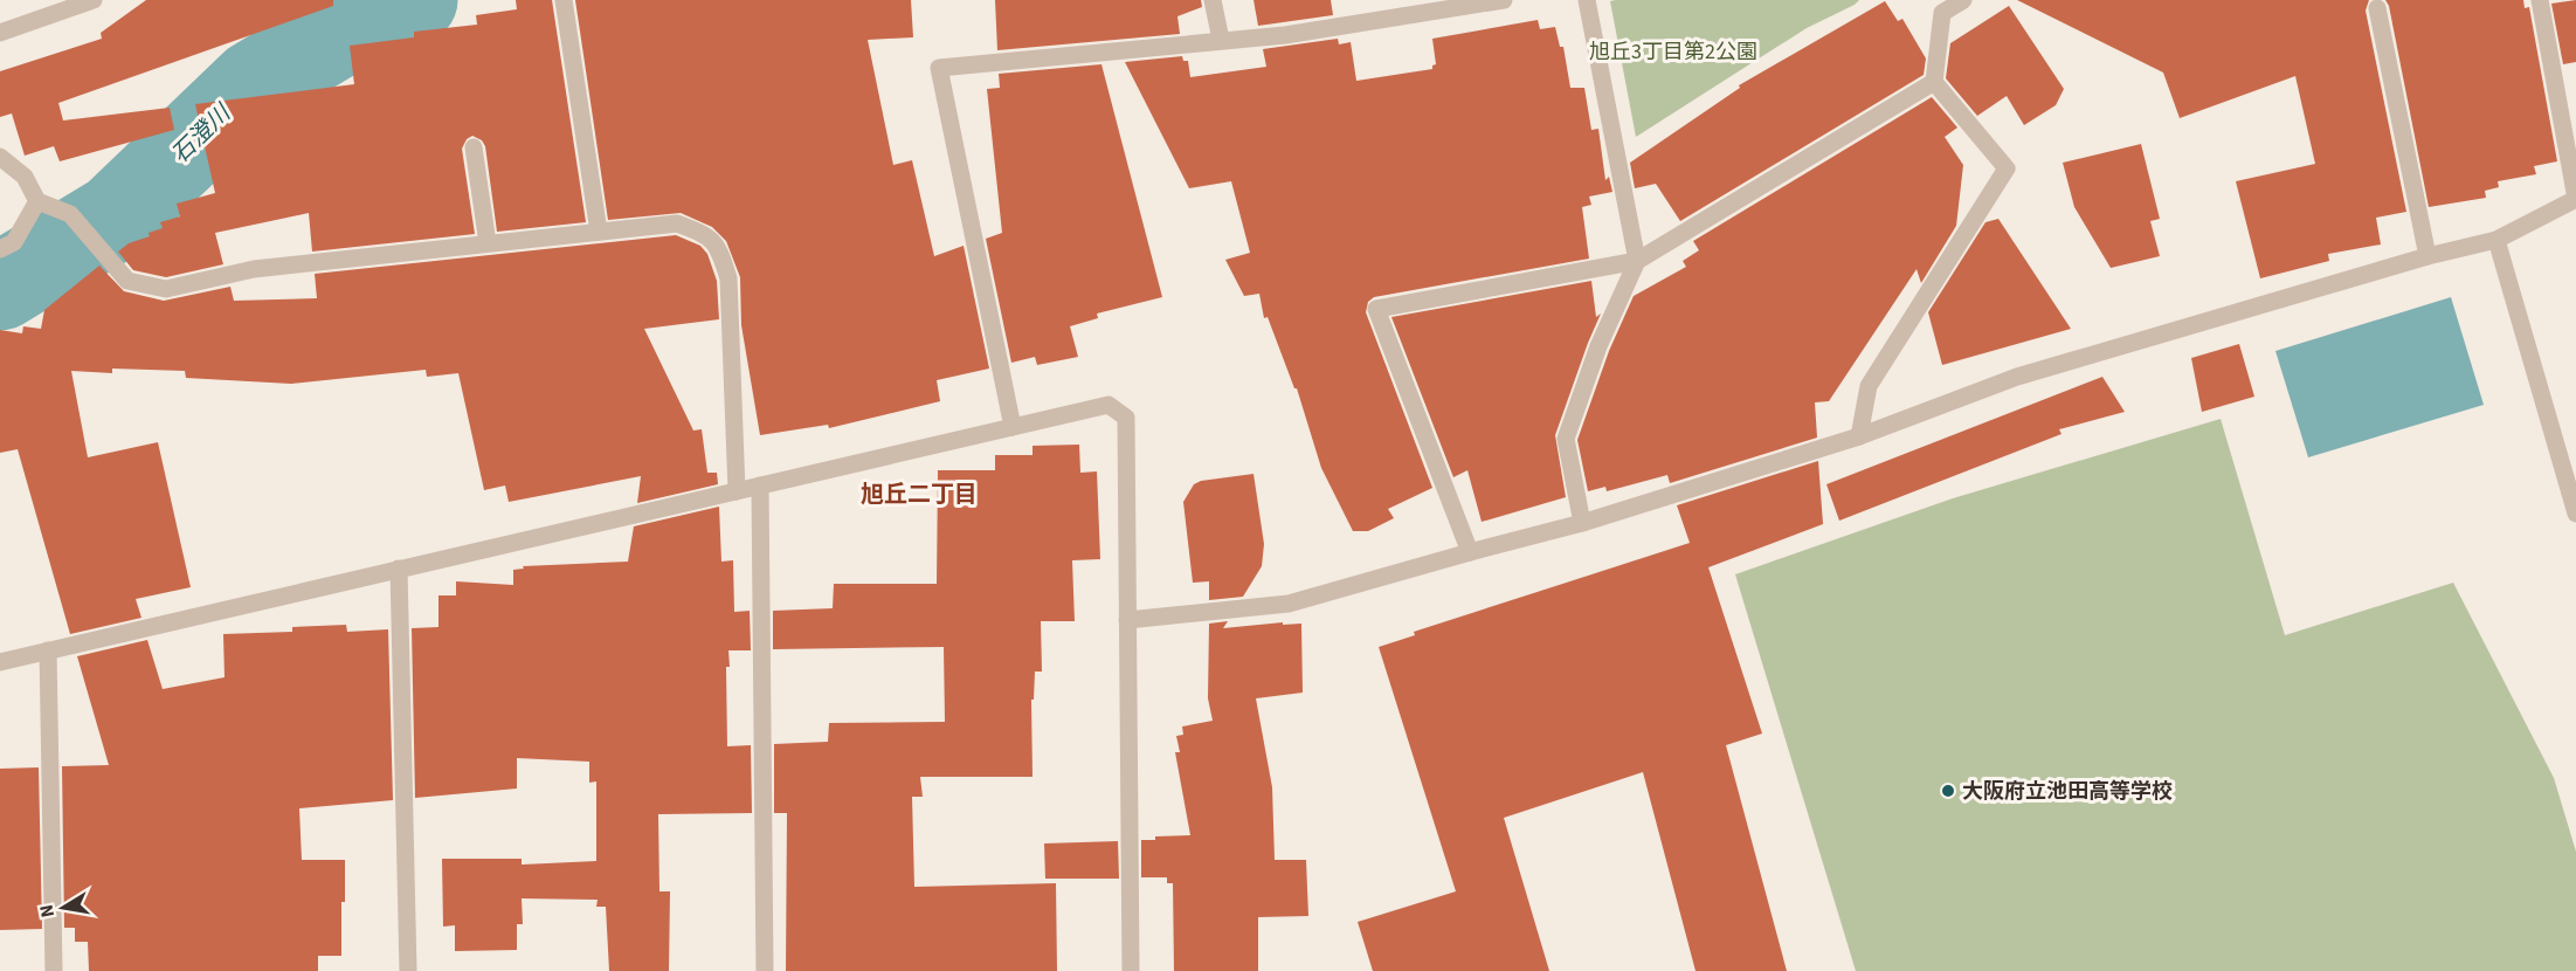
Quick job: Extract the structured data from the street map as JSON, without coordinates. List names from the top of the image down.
{
  "districts": ["旭丘二丁目"],
  "water": ["石澄川"],
  "parks": ["旭丘3丁目第2公園"],
  "places": ["大阪府立池田高等学校"],
  "north": "left"
}
